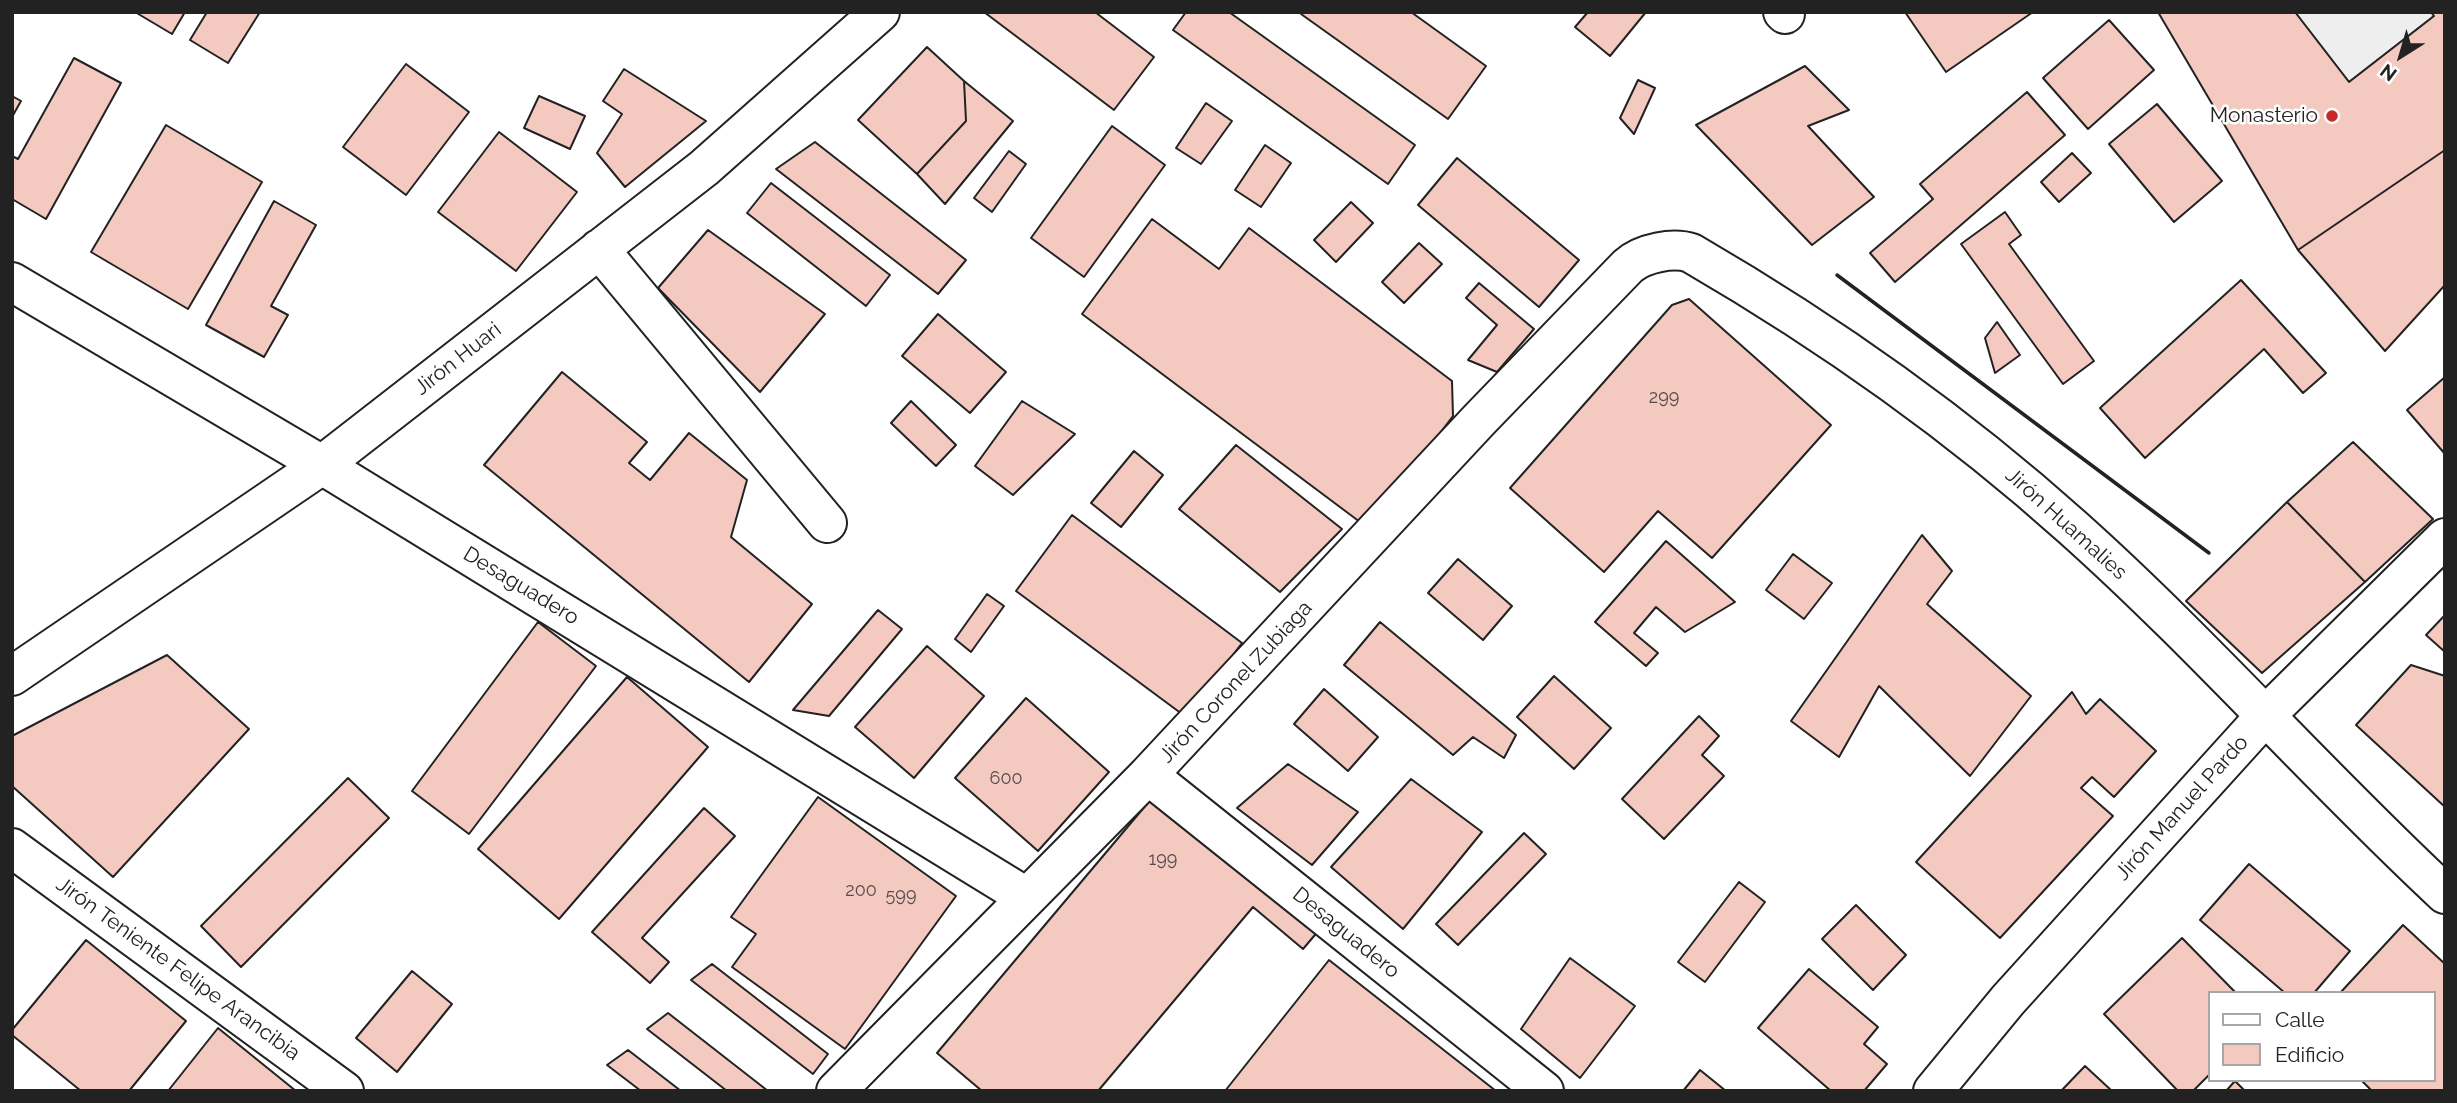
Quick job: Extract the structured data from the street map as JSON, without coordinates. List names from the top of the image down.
{
  "streets": {
    "street": [
      "Jirón Huari",
      "Jirón Huamalies",
      "Desaguadero",
      "Jirón Coronel Zubiaga",
      "Jirón Manuel Pardo",
      "Jirón Teniente Felipe Arancibia"
    ]
  },
  "crossings": [
    ["Jirón Huari", "Desaguadero"],
    ["Jirón Huamalies", "Jirón Coronel Zubiaga"],
    ["Jirón Huamalies", "Jirón Manuel Pardo"],
    ["Desaguadero", "Jirón Coronel Zubiaga"]
  ],
  "places": ["Monasterio"],
  "house_numbers": [
    "299",
    "600",
    "199",
    "200",
    "599"
  ],
  "legend": ["Calle", "Edificio"],
  "north": "bottom left"
}
